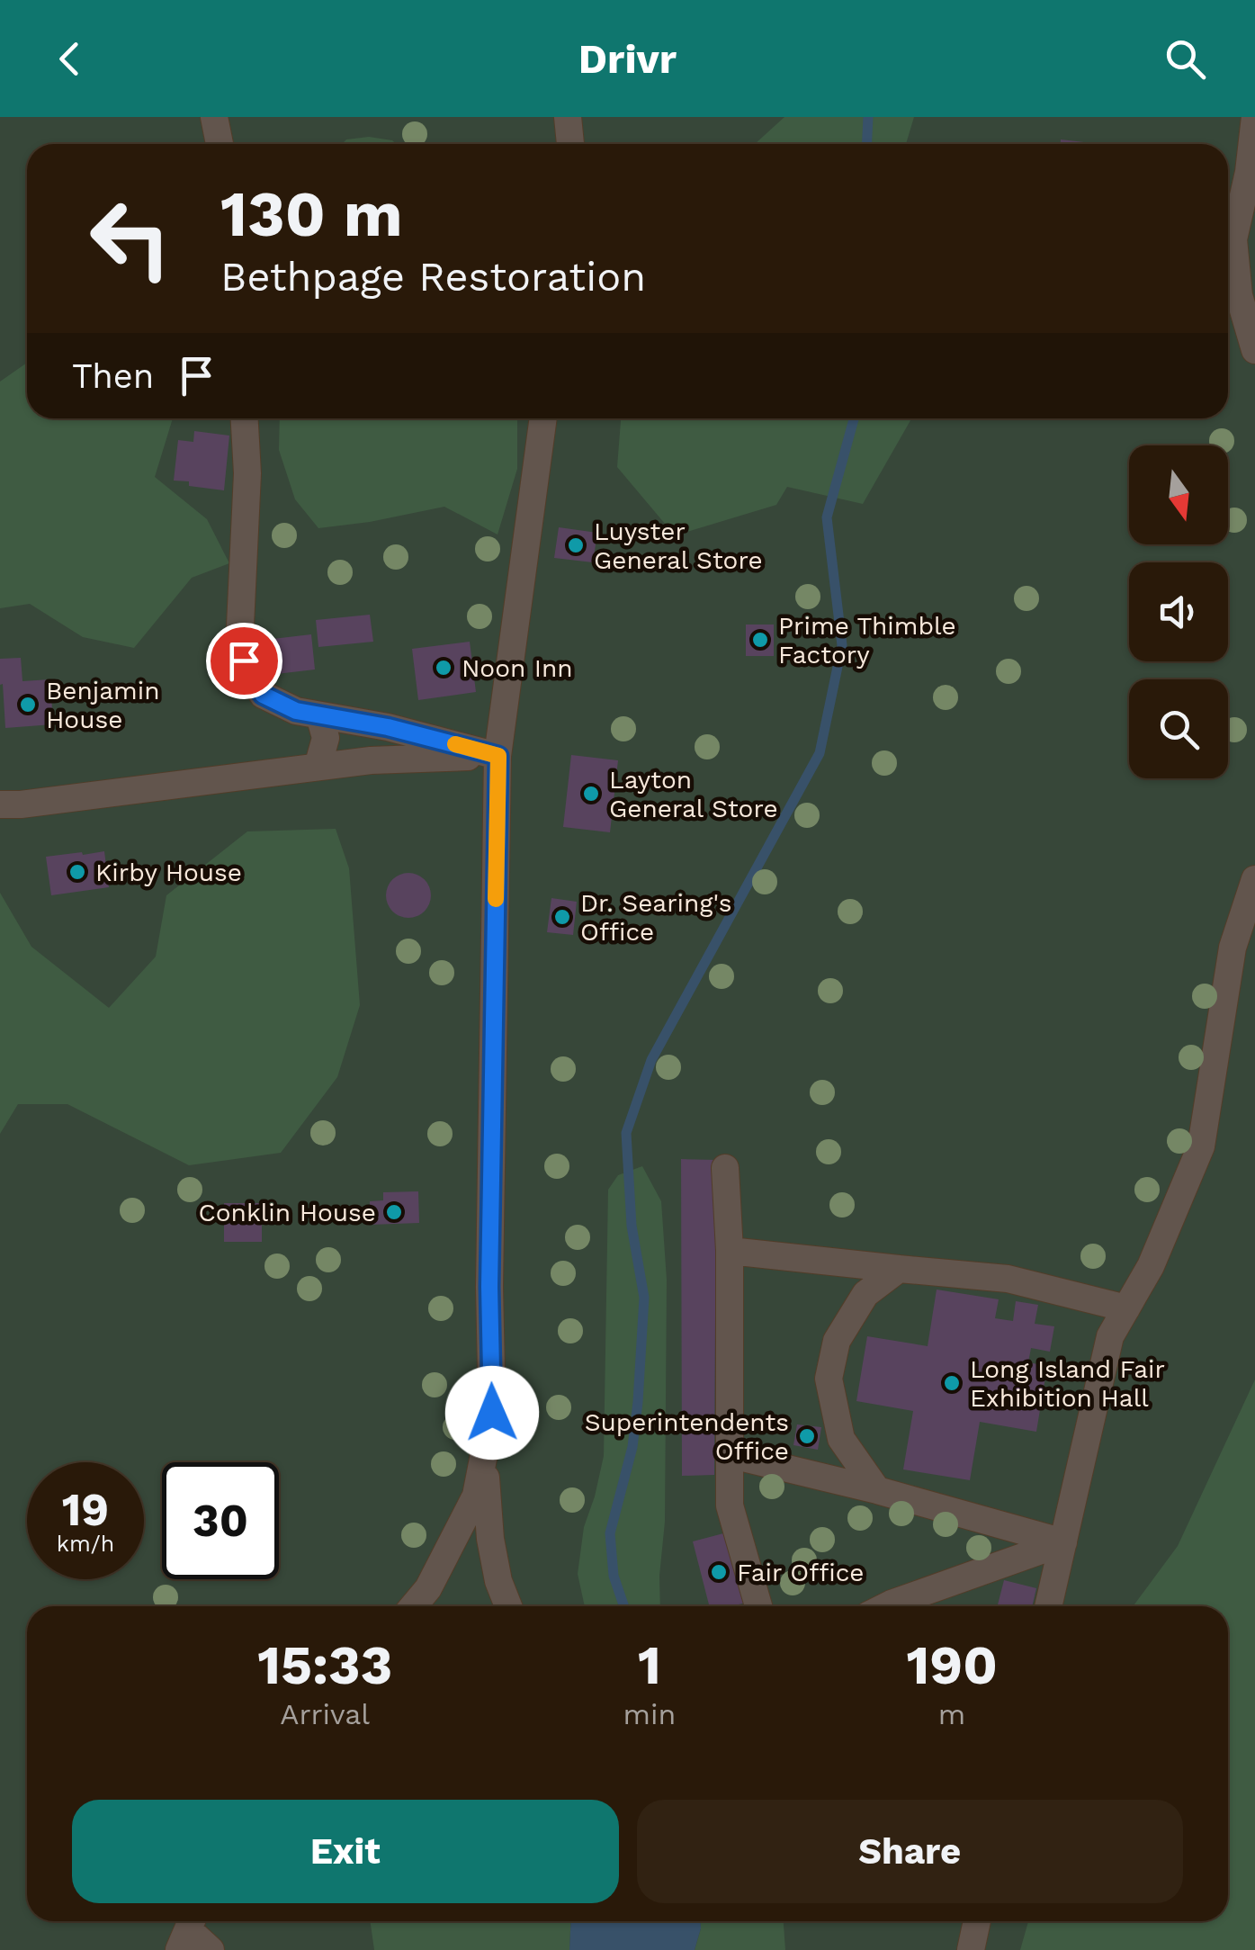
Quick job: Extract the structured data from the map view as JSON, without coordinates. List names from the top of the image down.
{
  "places": [
    "Luyster General Store",
    "Prime Thimble Factory",
    "Noon Inn",
    "Benjamin House",
    "Layton General Store",
    "Kirby House",
    "Dr. Searing's Office",
    "Conklin House",
    "Long Island Fair Exhibition Hall",
    "Superintendents Office",
    "Fair Office"
  ],
  "north": "bottom",
  "page": {
    "header": "Drivr",
    "turn": ["130 m", "Bethpage Restoration"],
    "then": "Then",
    "speed": "19 km/h",
    "limit": "30",
    "eta": [
      "15:33",
      "Arrival",
      "1",
      "min",
      "190",
      "m"
    ],
    "buttons": ["Exit", "Share"]
  }
}
